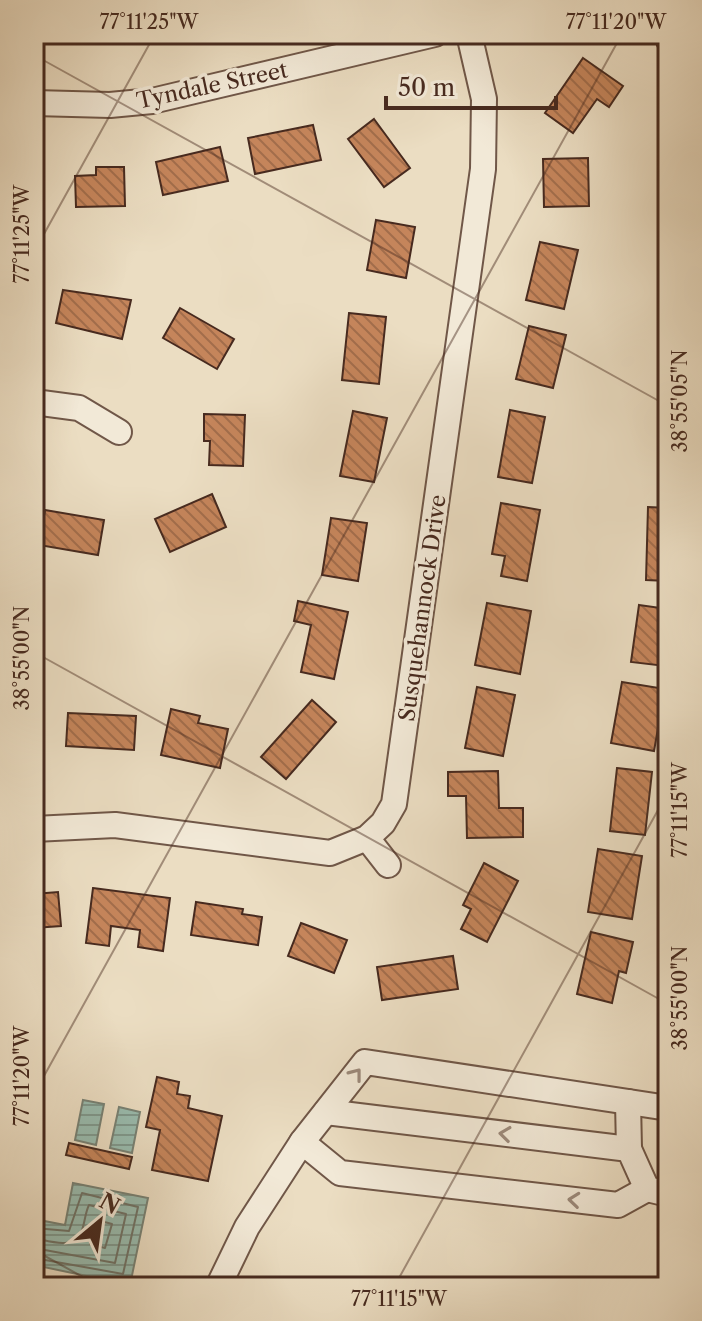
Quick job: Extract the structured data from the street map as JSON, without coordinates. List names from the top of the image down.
{
  "streets": {
    "street": ["Tyndale Street", "Susquehannock Drive"]
  },
  "scale_bar": "50 m",
  "north": "top right",
  "coordinates": [
    "77°11'25\"W",
    "77°11'20\"W",
    "38°55'05\"N",
    "38°55'00\"N",
    "77°11'15\"W"
  ]
}
